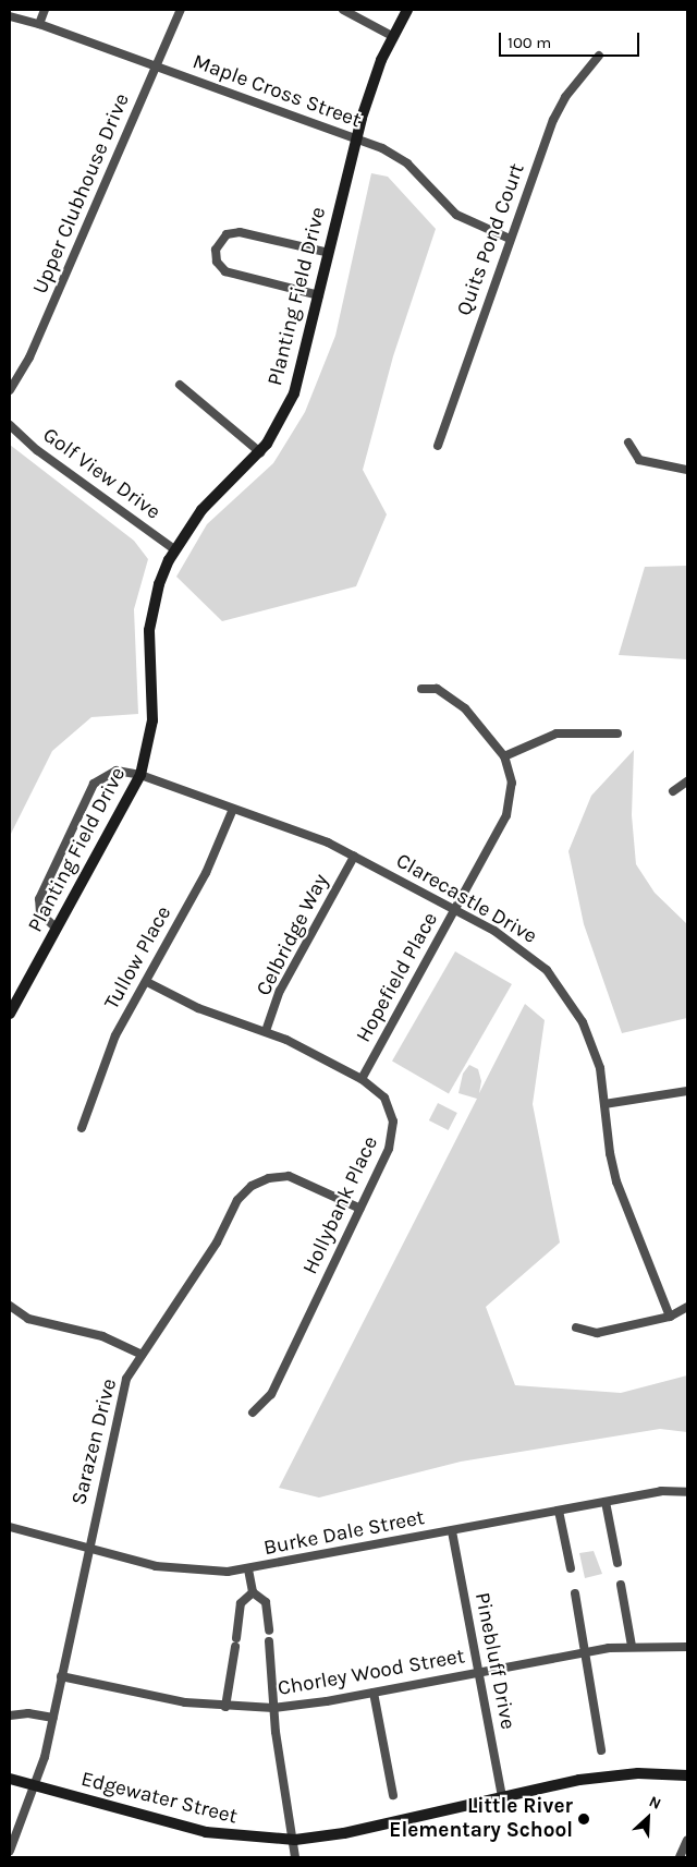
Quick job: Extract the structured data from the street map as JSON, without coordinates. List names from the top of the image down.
{
  "streets": {
    "street": [
      "Maple Cross Street",
      "Upper Clubhouse Drive",
      "Quits Pond Court",
      "Planting Field Drive",
      "Golf View Drive",
      "Clarecastle Drive",
      "Celbridge Way",
      "Tullow Place",
      "Hopefield Place",
      "Hollybank Place",
      "Sarazen Drive",
      "Burke Dale Street",
      "Pinebluff Drive",
      "Chorley Wood Street",
      "Edgewater Street"
    ]
  },
  "crossings": [
    ["Maple Cross Street", "Upper Clubhouse Drive"],
    ["Maple Cross Street", "Quits Pond Court"],
    ["Maple Cross Street", "Planting Field Drive"],
    ["Planting Field Drive", "Golf View Drive"],
    ["Planting Field Drive", "Clarecastle Drive"],
    ["Clarecastle Drive", "Celbridge Way"],
    ["Clarecastle Drive", "Tullow Place"],
    ["Clarecastle Drive", "Hopefield Place"],
    ["Celbridge Way", "Hollybank Place"],
    ["Tullow Place", "Hollybank Place"],
    ["Hopefield Place", "Hollybank Place"],
    ["Hollybank Place", "Sarazen Drive"],
    ["Sarazen Drive", "Burke Dale Street"],
    ["Sarazen Drive", "Chorley Wood Street"],
    ["Sarazen Drive", "Edgewater Street"],
    ["Burke Dale Street", "Pinebluff Drive"],
    ["Pinebluff Drive", "Chorley Wood Street"],
    ["Pinebluff Drive", "Edgewater Street"]
  ],
  "places": ["Little River Elementary School"],
  "scale_bar": "100 m",
  "north": "top right"
}
